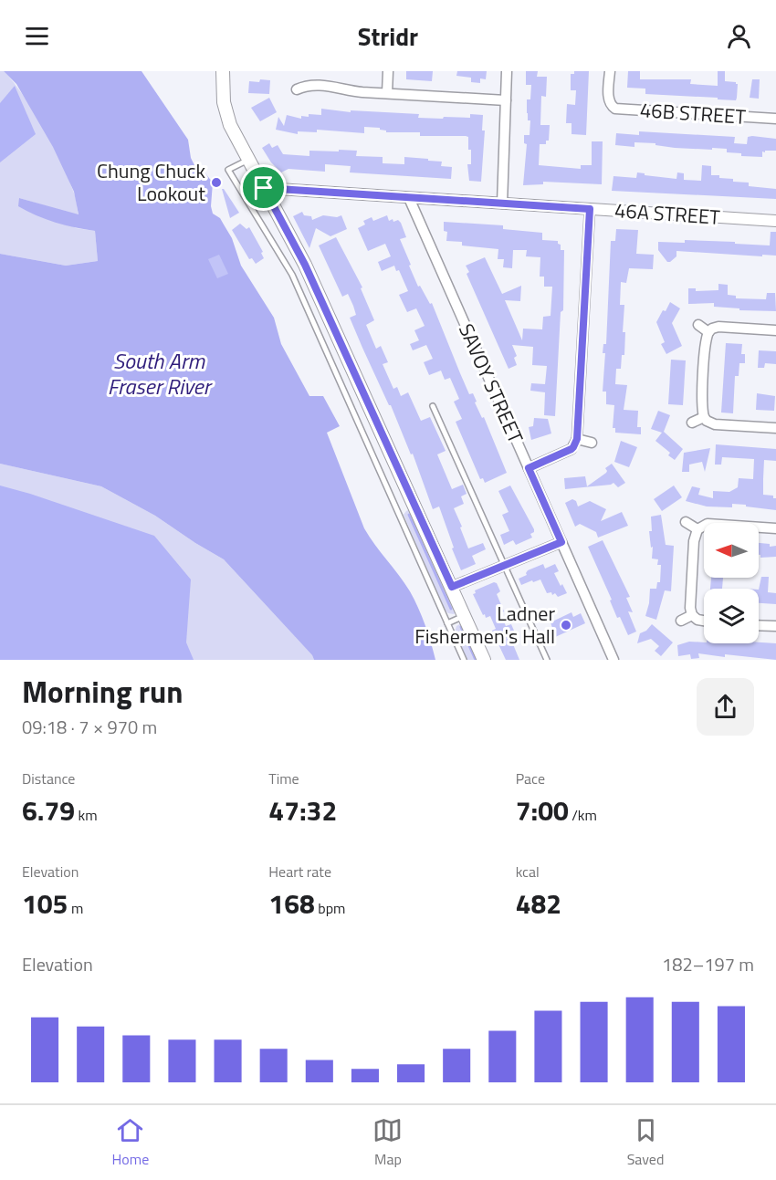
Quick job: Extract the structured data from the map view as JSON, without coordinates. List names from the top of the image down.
{
  "streets": {
    "street": ["46B STREET", "46A STREET", "SAVOY STREET"]
  },
  "crossings": [
    ["46A STREET", "SAVOY STREET"]
  ],
  "water": ["South Arm Fraser River"],
  "places": ["Chung Chuck Lookout", "Ladner Fishermen's Hall"],
  "north": "left",
  "page": {
    "header": "Stridr",
    "heading": ["Morning run", "09:18 · 7 × 970 m"],
    "stats": [
      ["Distance", "6.79 km"],
      ["Time", "47:32"],
      ["Pace", "7:00 /km"],
      ["Elevation", "105 m"],
      ["Heart rate", "168 bpm"],
      ["kcal", "482"]
    ],
    "chart": ["Elevation", "182–197 m"],
    "tabs": ["Home", "Map", "Saved"]
  }
}
